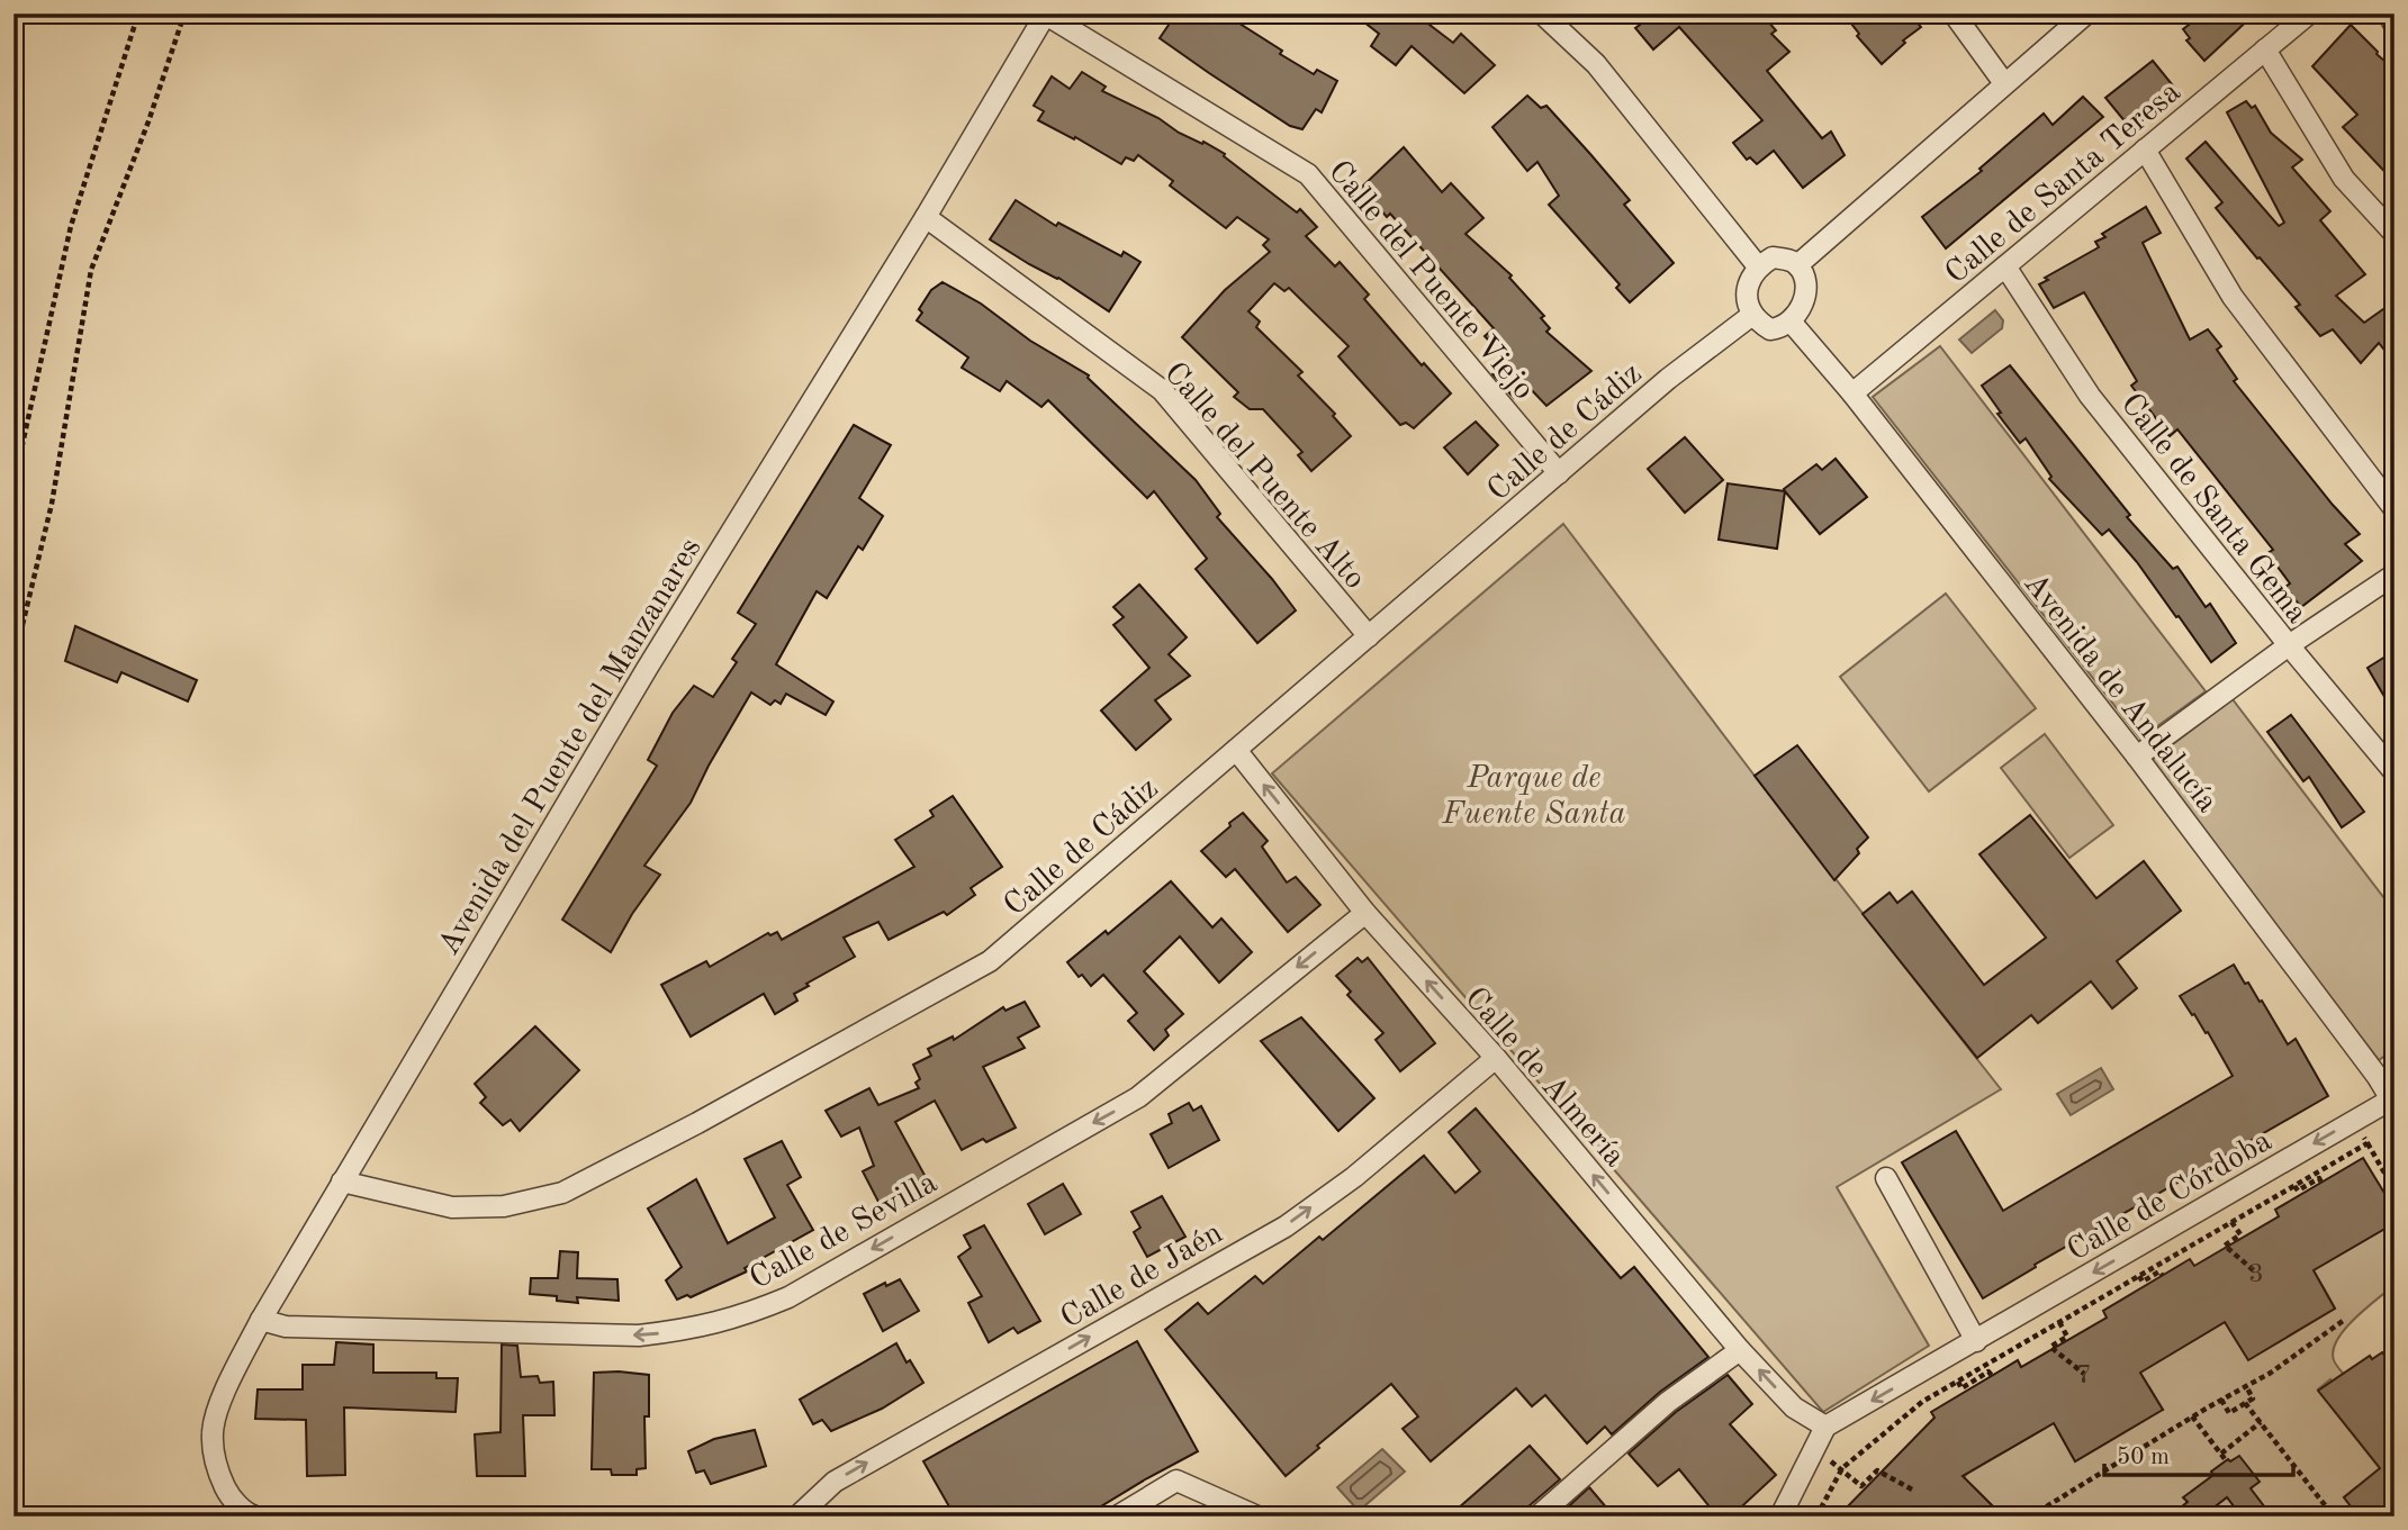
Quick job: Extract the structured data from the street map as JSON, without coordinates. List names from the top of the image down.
{
  "streets": {
    "street": [
      "Calle de Santa Teresa",
      "Calle del Puente Viejo",
      "Calle de Cádiz",
      "Calle del Puente Alto",
      "Calle de Santa Gema",
      "Avenida de Andalucía",
      "Avenida del Puente del Manzanares",
      "Calle de Almería",
      "Calle de Córdoba",
      "Calle de Sevilla",
      "Calle de Jaén"
    ]
  },
  "crossings": [
    ["Calle de Santa Teresa", "Calle de Santa Gema"],
    ["Calle de Santa Teresa", "Avenida de Andalucía"],
    ["Calle del Puente Viejo", "Calle de Cádiz"],
    ["Calle del Puente Viejo", "Avenida del Puente del Manzanares"],
    ["Calle de Cádiz", "Calle del Puente Alto"],
    ["Calle de Cádiz", "Avenida de Andalucía"],
    ["Calle de Cádiz", "Avenida del Puente del Manzanares"],
    ["Calle de Cádiz", "Calle de Almería"],
    ["Calle del Puente Alto", "Avenida del Puente del Manzanares"],
    ["Avenida de Andalucía", "Calle de Córdoba"],
    ["Avenida del Puente del Manzanares", "Calle de Sevilla"],
    ["Calle de Almería", "Calle de Córdoba"],
    ["Calle de Almería", "Calle de Sevilla"],
    ["Calle de Almería", "Calle de Jaén"]
  ],
  "one_way": [
    "Calle de Almería",
    "Calle de Córdoba",
    "Calle de Sevilla",
    "Calle de Jaén"
  ],
  "parks": ["Parque de Fuente Santa"],
  "house_numbers": ["3", "7"],
  "scale_bar": "50 m"
}
